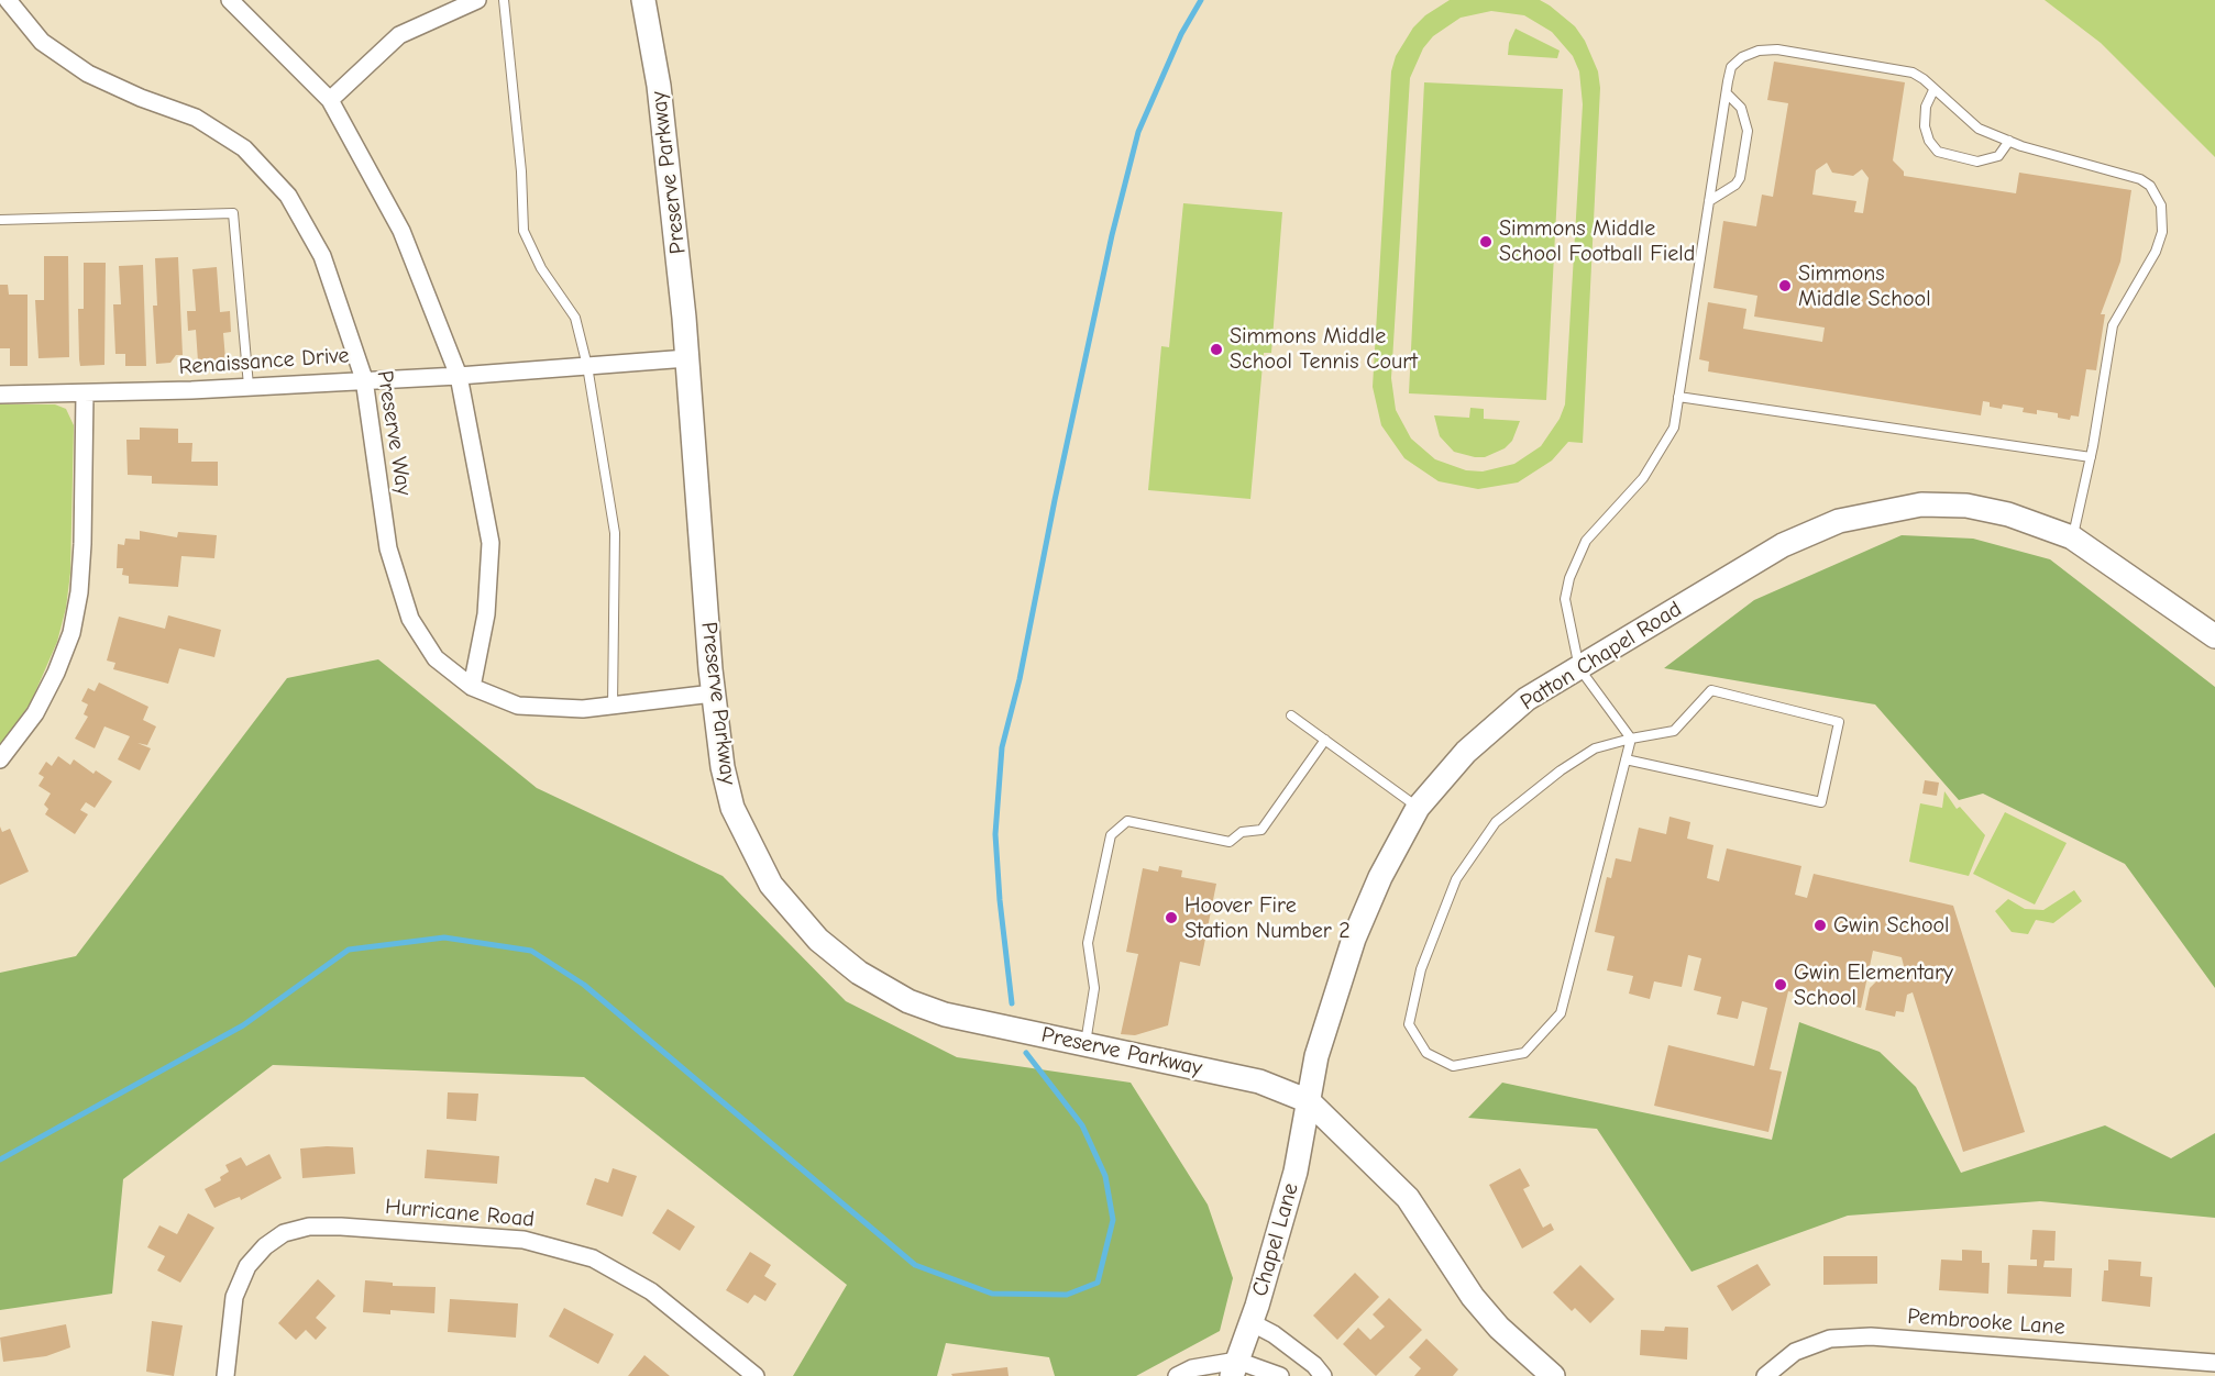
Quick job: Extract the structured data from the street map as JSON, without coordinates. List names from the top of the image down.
{
  "streets": {
    "street": [
      "Preserve Parkway",
      "Renaissance Drive",
      "Preserve Way",
      "Patton Chapel Road",
      "Hurricane Road",
      "Chapel Lane",
      "Pembrooke Lane"
    ]
  },
  "crossings": [
    ["Preserve Parkway", "Renaissance Drive"],
    ["Preserve Parkway", "Preserve Way"],
    ["Preserve Parkway", "Patton Chapel Road"],
    ["Preserve Parkway", "Chapel Lane"],
    ["Renaissance Drive", "Preserve Way"],
    ["Patton Chapel Road", "Chapel Lane"]
  ],
  "places": [
    "Simmons Middle School Football Field",
    "Simmons Middle School",
    "Simmons Middle School Tennis Court",
    "Hoover Fire Station Number 2",
    "Gwin School",
    "Gwin Elementary School"
  ]
}
